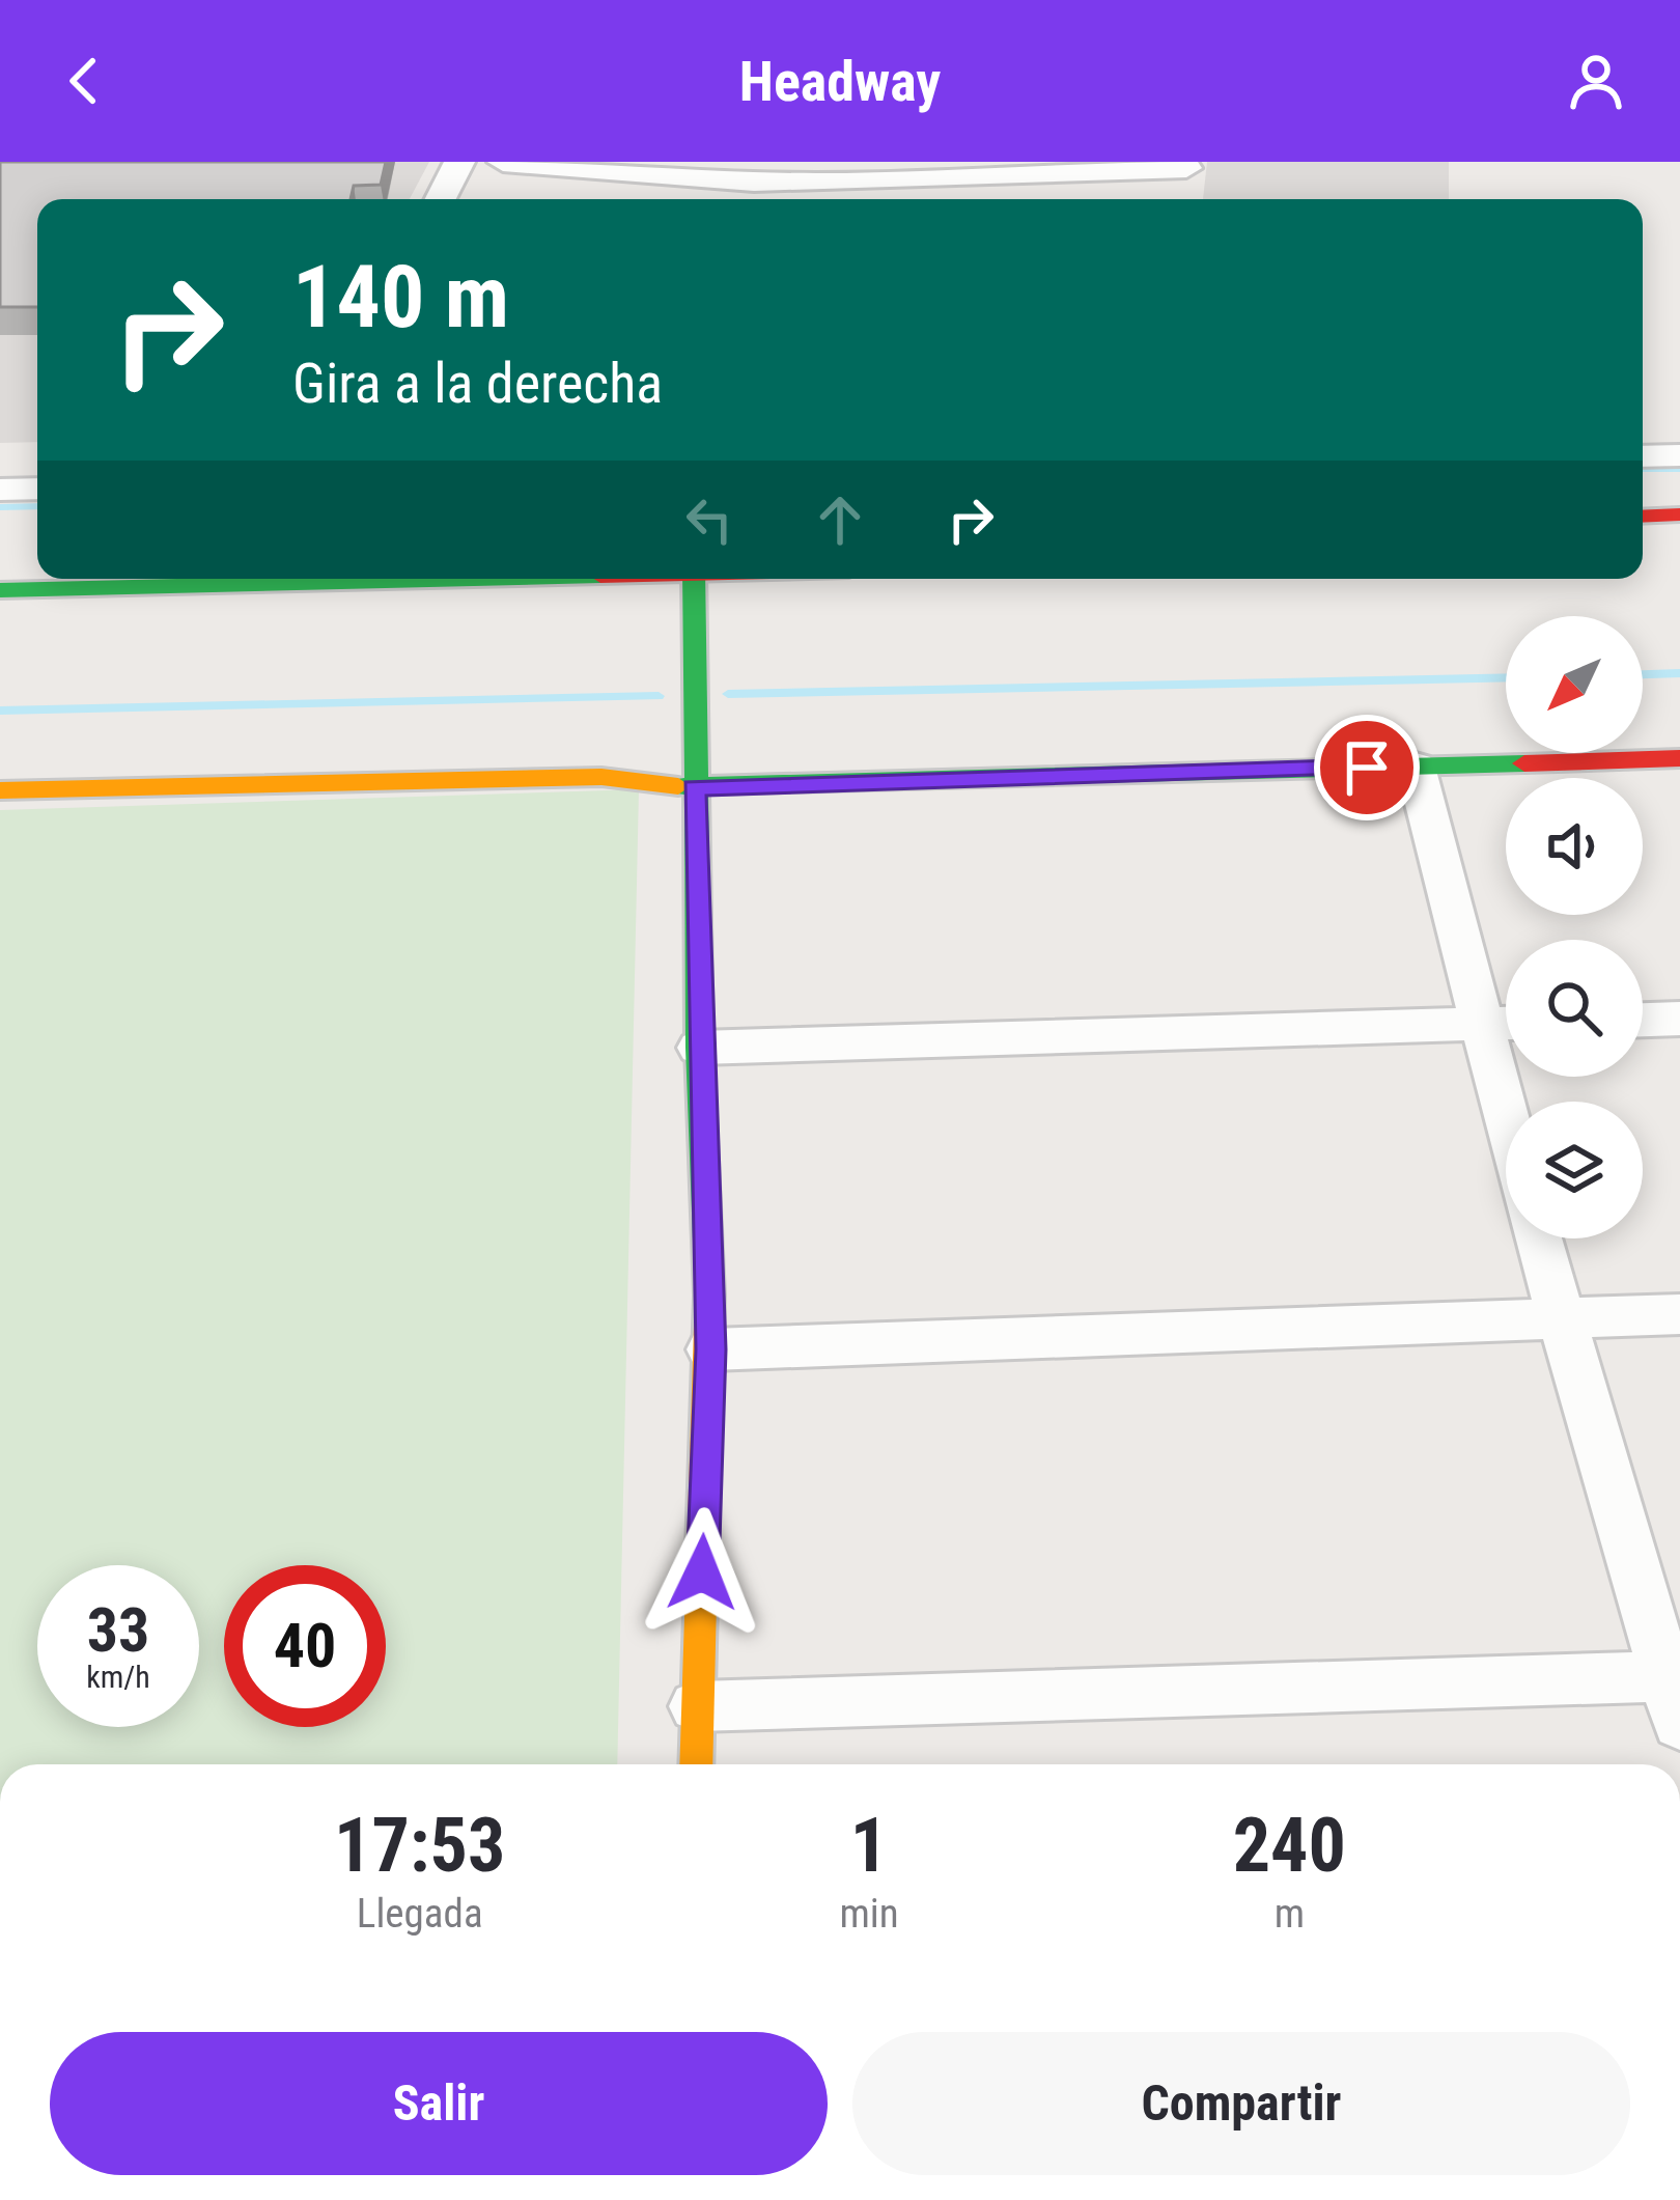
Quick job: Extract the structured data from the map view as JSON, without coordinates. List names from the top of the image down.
{
  "north": "bottom left",
  "page": {
    "header": "Headway",
    "turn": ["140 m", "Gira a la derecha"],
    "speed": "33 km/h",
    "limit": "40",
    "eta": [
      "17:53",
      "Llegada",
      "1",
      "min",
      "240",
      "m"
    ],
    "buttons": ["Salir", "Compartir"]
  }
}
